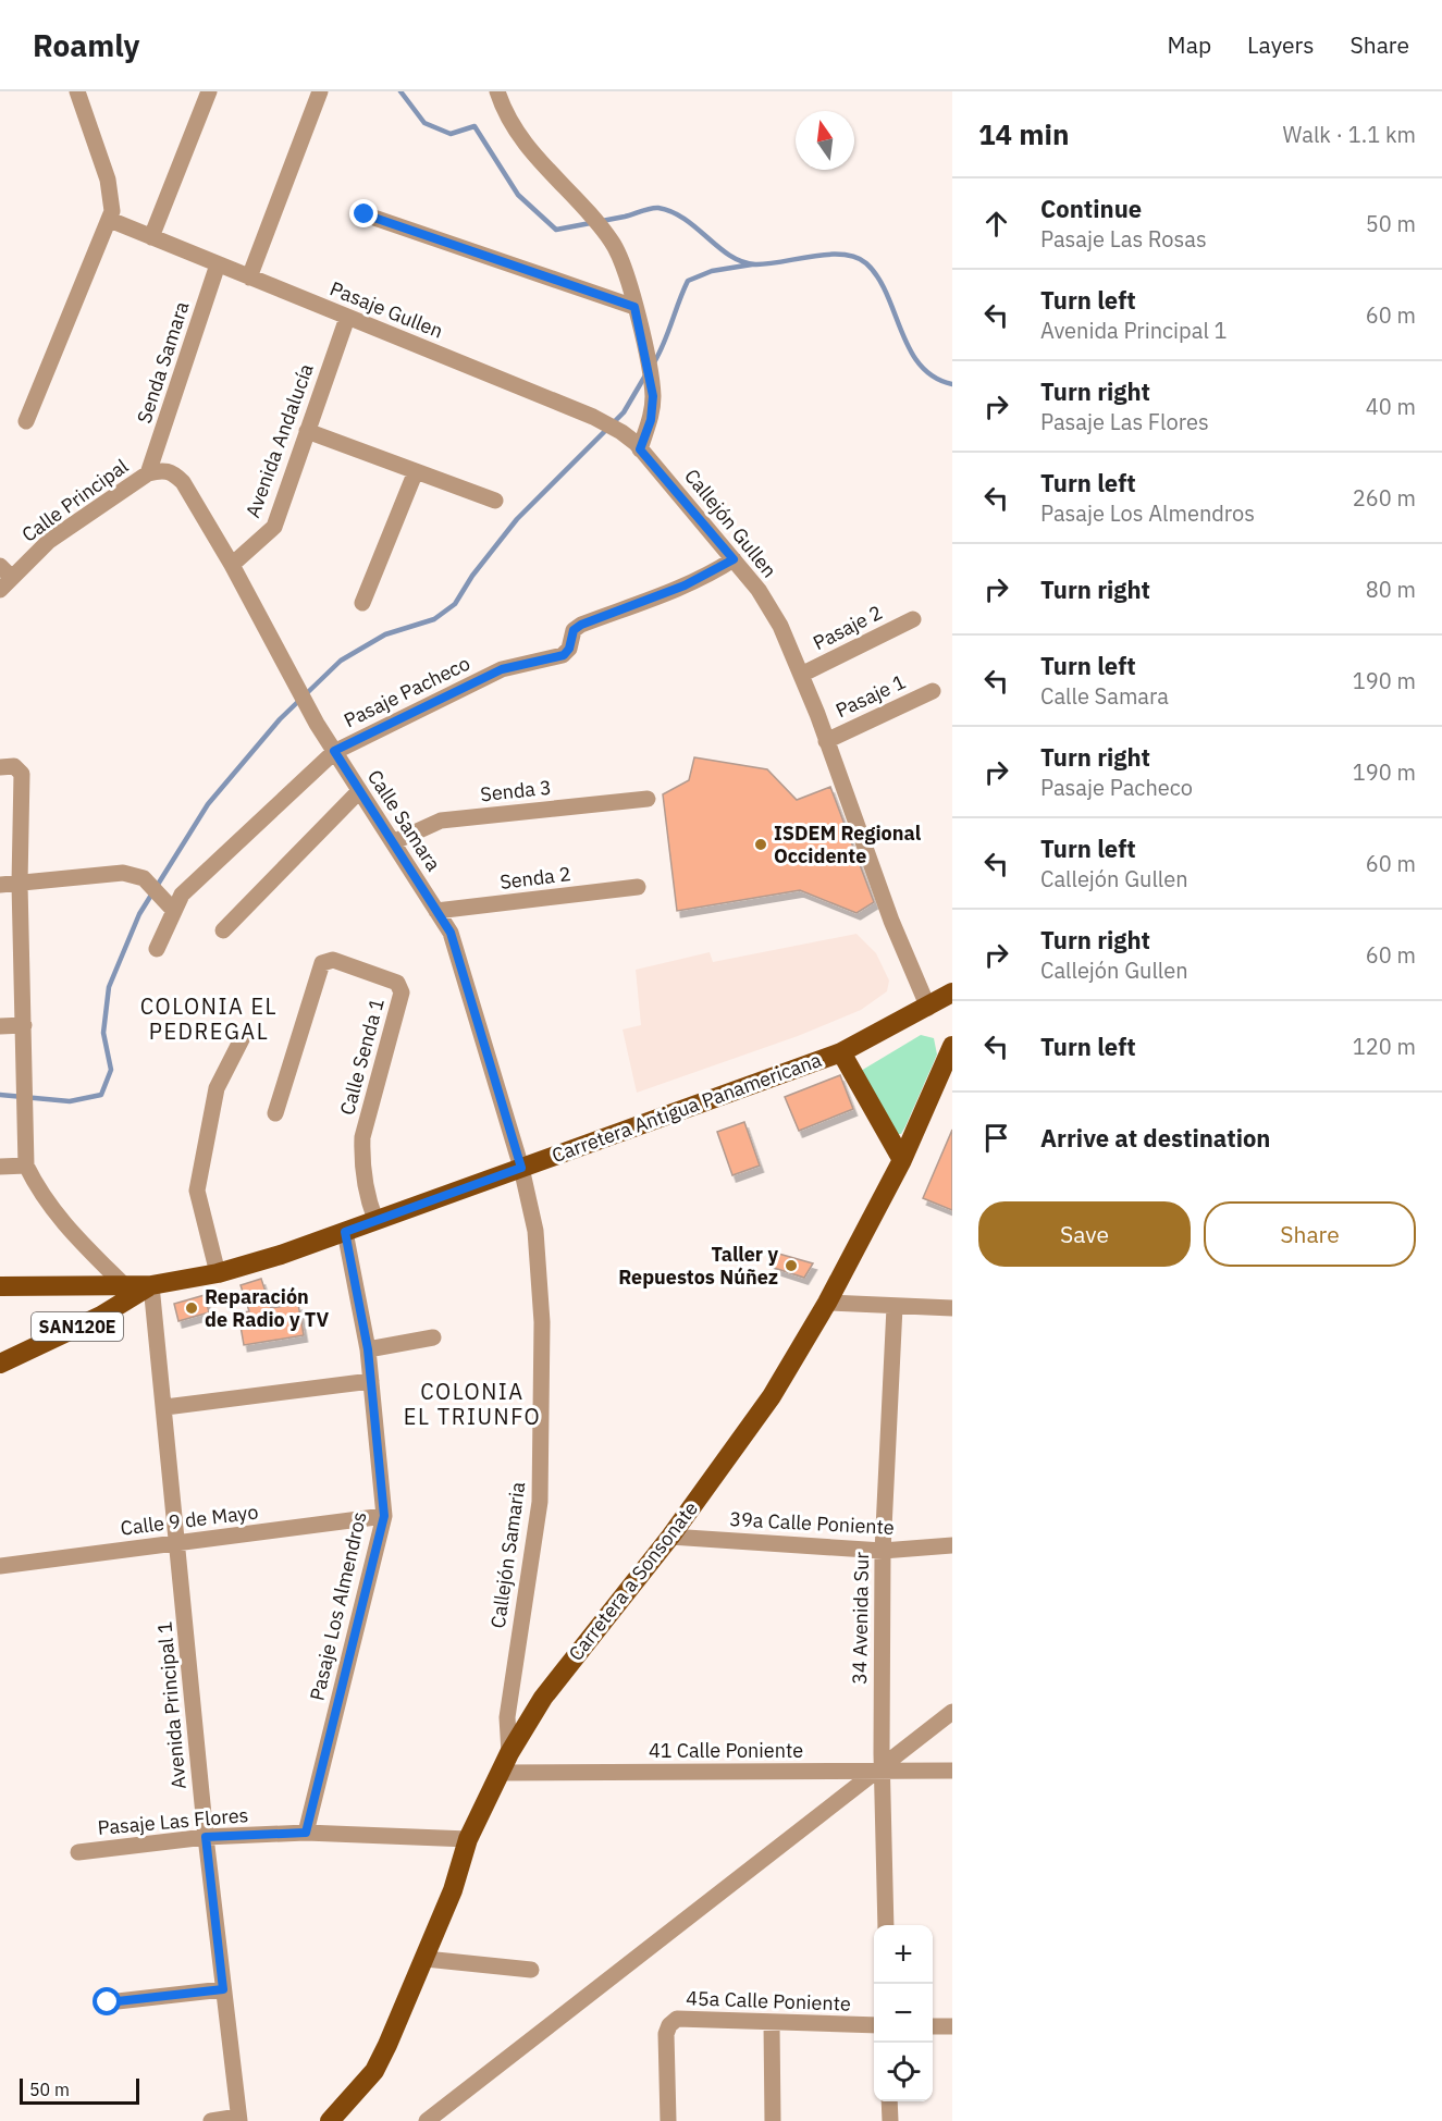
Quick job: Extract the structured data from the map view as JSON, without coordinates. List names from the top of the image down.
{
  "streets": {
    "main road": ["Carretera Antigua Panamericana", "SAN120E", "Carretera a Sonsonate"],
    "street": [
      "Pasaje Gullen",
      "Senda Samara",
      "Avenida Andalucía",
      "Calle Principal",
      "Callejón Gullen",
      "Pasaje 2",
      "Pasaje Pacheco",
      "Pasaje 1",
      "Senda 3",
      "Calle Samara",
      "Senda 2",
      "Calle Senda 1",
      "Calle 9 de Mayo",
      "39a Calle Poniente",
      "Callejón Samaria",
      "Pasaje Los Almendros",
      "34 Avenida Sur",
      "Avenida Principal 1",
      "41 Calle Poniente",
      "Pasaje Las Flores",
      "45a Calle Poniente"
    ]
  },
  "crossings": [
    ["Pasaje Gullen", "Senda Samara"],
    ["Pasaje Gullen", "Avenida Andalucía"],
    ["Pasaje Gullen", "Callejón Gullen"],
    ["Senda Samara", "Calle Principal"],
    ["Senda Samara", "Calle Samara"],
    ["Avenida Andalucía", "Calle Samara"],
    ["Calle Principal", "Calle Samara"],
    ["Callejón Gullen", "Pasaje 2"],
    ["Callejón Gullen", "Pasaje Pacheco"],
    ["Callejón Gullen", "Pasaje 1"],
    ["Callejón Gullen", "Carretera Antigua Panamericana"],
    ["Pasaje Pacheco", "Calle Samara"],
    ["Senda 3", "Calle Samara"],
    ["Calle Samara", "Senda 2"],
    ["Calle Samara", "Carretera Antigua Panamericana"],
    ["Calle Samara", "Callejón Samaria"],
    ["Calle Senda 1", "Carretera Antigua Panamericana"],
    ["Carretera Antigua Panamericana", "Callejón Samaria"],
    ["Carretera Antigua Panamericana", "Pasaje Los Almendros"],
    ["Carretera Antigua Panamericana", "Avenida Principal 1"],
    ["Calle 9 de Mayo", "Pasaje Los Almendros"],
    ["Calle 9 de Mayo", "Avenida Principal 1"],
    ["39a Calle Poniente", "Carretera a Sonsonate"],
    ["39a Calle Poniente", "34 Avenida Sur"],
    ["Callejón Samaria", "Carretera a Sonsonate"],
    ["Carretera a Sonsonate", "41 Calle Poniente"],
    ["Carretera a Sonsonate", "Pasaje Las Flores"],
    ["Pasaje Los Almendros", "Pasaje Las Flores"],
    ["34 Avenida Sur", "41 Calle Poniente"],
    ["Avenida Principal 1", "Pasaje Las Flores"]
  ],
  "districts": ["COLONIA EL PEDREGAL", "COLONIA EL TRIUNFO"],
  "places": ["ISDEM Regional Occidente", "Taller y Repuestos Núñez", "Reparación de Radio y TV"],
  "scale_bar": "50 m",
  "north": "top",
  "page": {
    "header": "Roamly",
    "nav": ["Map", "Layers", "Share"],
    "heading": ["14 min", "Walk · 1.1 km"],
    "list": [
      ["Continue", "Pasaje Las Rosas", "50 m"],
      ["Turn left", "Avenida Principal 1", "60 m"],
      ["Turn right", "Pasaje Las Flores", "40 m"],
      ["Turn left", "Pasaje Los Almendros", "260 m"],
      ["Turn right", "80 m"],
      ["Turn left", "Calle Samara", "190 m"],
      ["Turn right", "Pasaje Pacheco", "190 m"],
      ["Turn left", "Callejón Gullen", "60 m"],
      ["Turn right", "Callejón Gullen", "60 m"],
      ["Turn left", "120 m"],
      "Arrive at destination"
    ],
    "buttons": ["Save", "Share"],
    "map_buttons": ["+", "−"],
    "scale": "50 m"
  }
}
